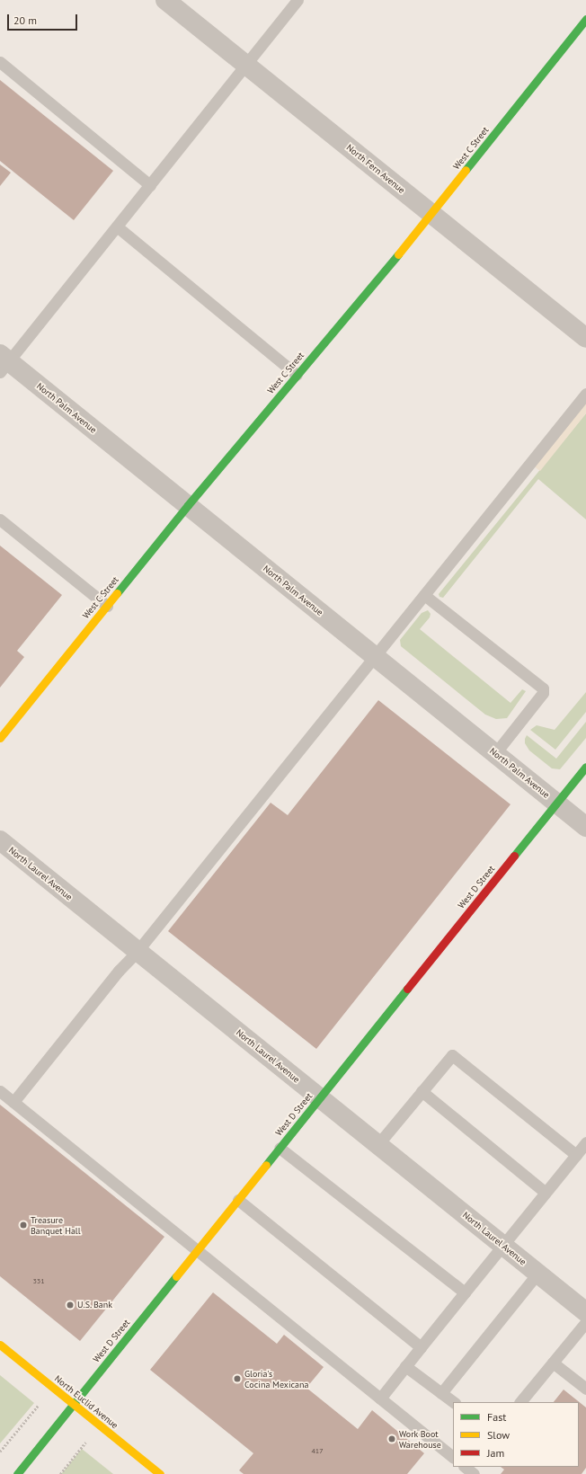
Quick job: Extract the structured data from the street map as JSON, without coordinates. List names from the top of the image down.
{
  "streets": {
    "main road": ["West C Street", "West D Street", "North Euclid Avenue"],
    "street": ["North Fern Avenue", "North Palm Avenue", "North Laurel Avenue"]
  },
  "crossings": [
    ["West C Street", "North Fern Avenue"],
    ["West C Street", "North Palm Avenue"],
    ["North Palm Avenue", "West D Street"],
    ["North Laurel Avenue", "West D Street"],
    ["West D Street", "North Euclid Avenue"]
  ],
  "places": [
    "Treasure Banquet Hall",
    "U.S. Bank",
    "Gloria's Cocina Mexicana",
    "Work Boot Warehouse"
  ],
  "house_numbers": ["331", "417"],
  "legend": ["Fast", "Slow", "Jam"],
  "scale_bar": "20 m"
}
